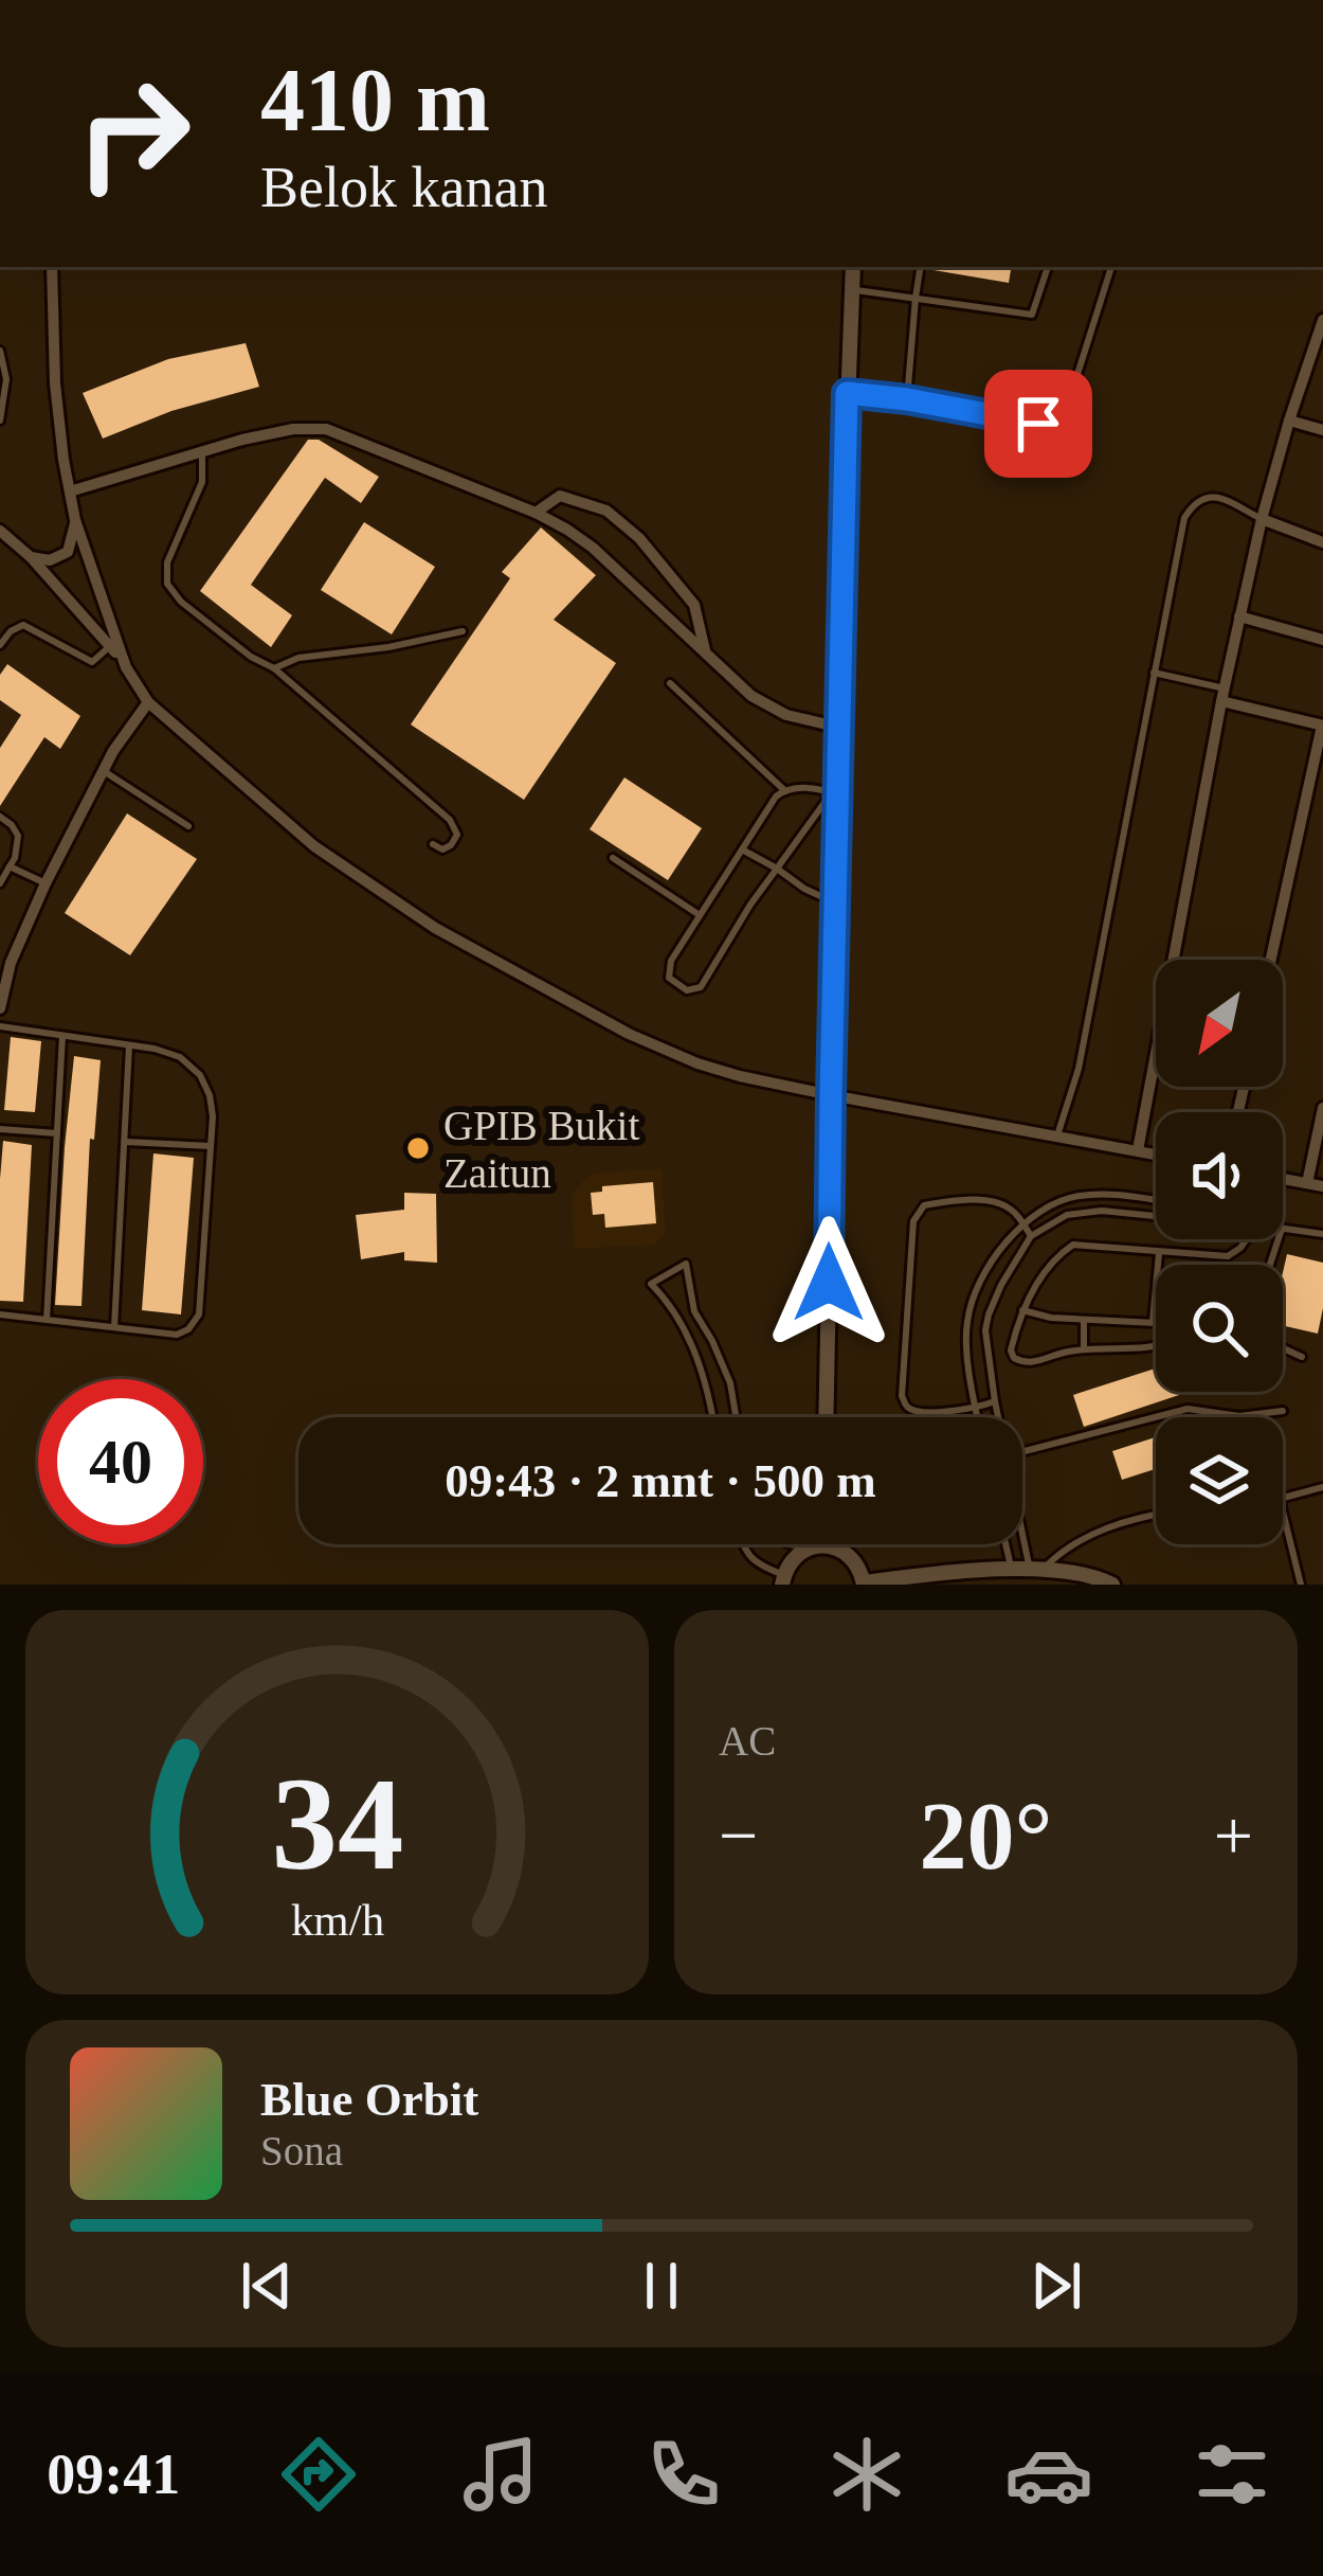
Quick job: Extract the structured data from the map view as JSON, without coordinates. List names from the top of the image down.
{
  "places": ["GPIB Bukit Zaitun"],
  "north": "bottom left",
  "page": {
    "turn": ["410 m", "Belok kanan"],
    "limit": "40",
    "trip": "09:43 · 2 mnt · 500 m",
    "tile": "AC",
    "heat": ["−", "20°", "+"],
    "song": ["Blue Orbit", "Sona"],
    "tabs": "09:41",
    "gauge": ["34", "km/h"]
  }
}
